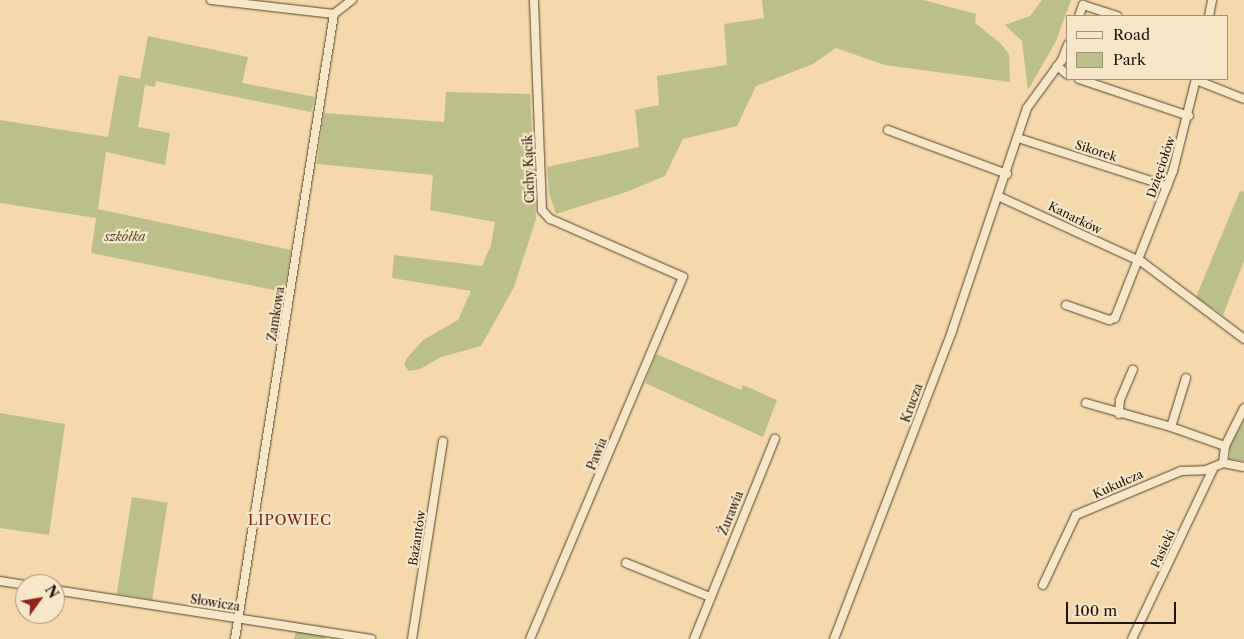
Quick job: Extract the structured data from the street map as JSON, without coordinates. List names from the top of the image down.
{
  "streets": {
    "street": [
      "Sikorek",
      "Dzięciołów",
      "Cichy Kącik",
      "Kanarków",
      "Zamkowa",
      "Krucza",
      "Pawia",
      "Kukułcza",
      "Żurawia",
      "Bażantów",
      "Pasieki",
      "Słowicza"
    ]
  },
  "crossings": [
    ["Sikorek", "Dzięciołów"],
    ["Sikorek", "Krucza"],
    ["Dzięciołów", "Kanarków"],
    ["Cichy Kącik", "Pawia"],
    ["Kanarków", "Krucza"],
    ["Zamkowa", "Słowicza"],
    ["Kukułcza", "Pasieki"]
  ],
  "districts": ["LIPOWIEC"],
  "parks": ["szkółka"],
  "legend": ["Road", "Park"],
  "scale_bar": "100 m",
  "north": "top right"
}
